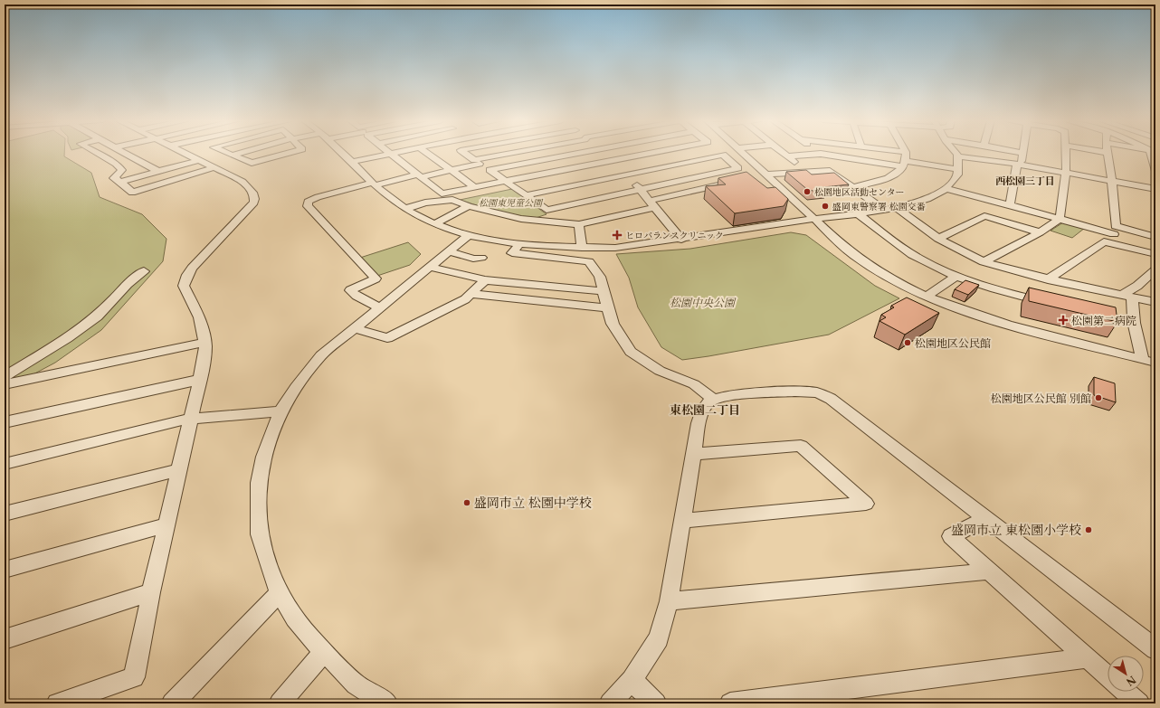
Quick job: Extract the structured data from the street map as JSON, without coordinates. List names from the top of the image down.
{
  "districts": ["西松園三丁目", "東松園二丁目"],
  "parks": ["松園東児童公園", "松園中央公園"],
  "places": {
    "other": [
      "松園地区活動センター",
      "盛岡東警察署 松園交番",
      "松園地区公民館",
      "松園地区公民館 別館",
      "盛岡市立 松園中学校",
      "盛岡市立 東松園小学校"
    ],
    "health": ["ヒロバランスクリニック", "松園第二病院"]
  },
  "north": "bottom right"
}
